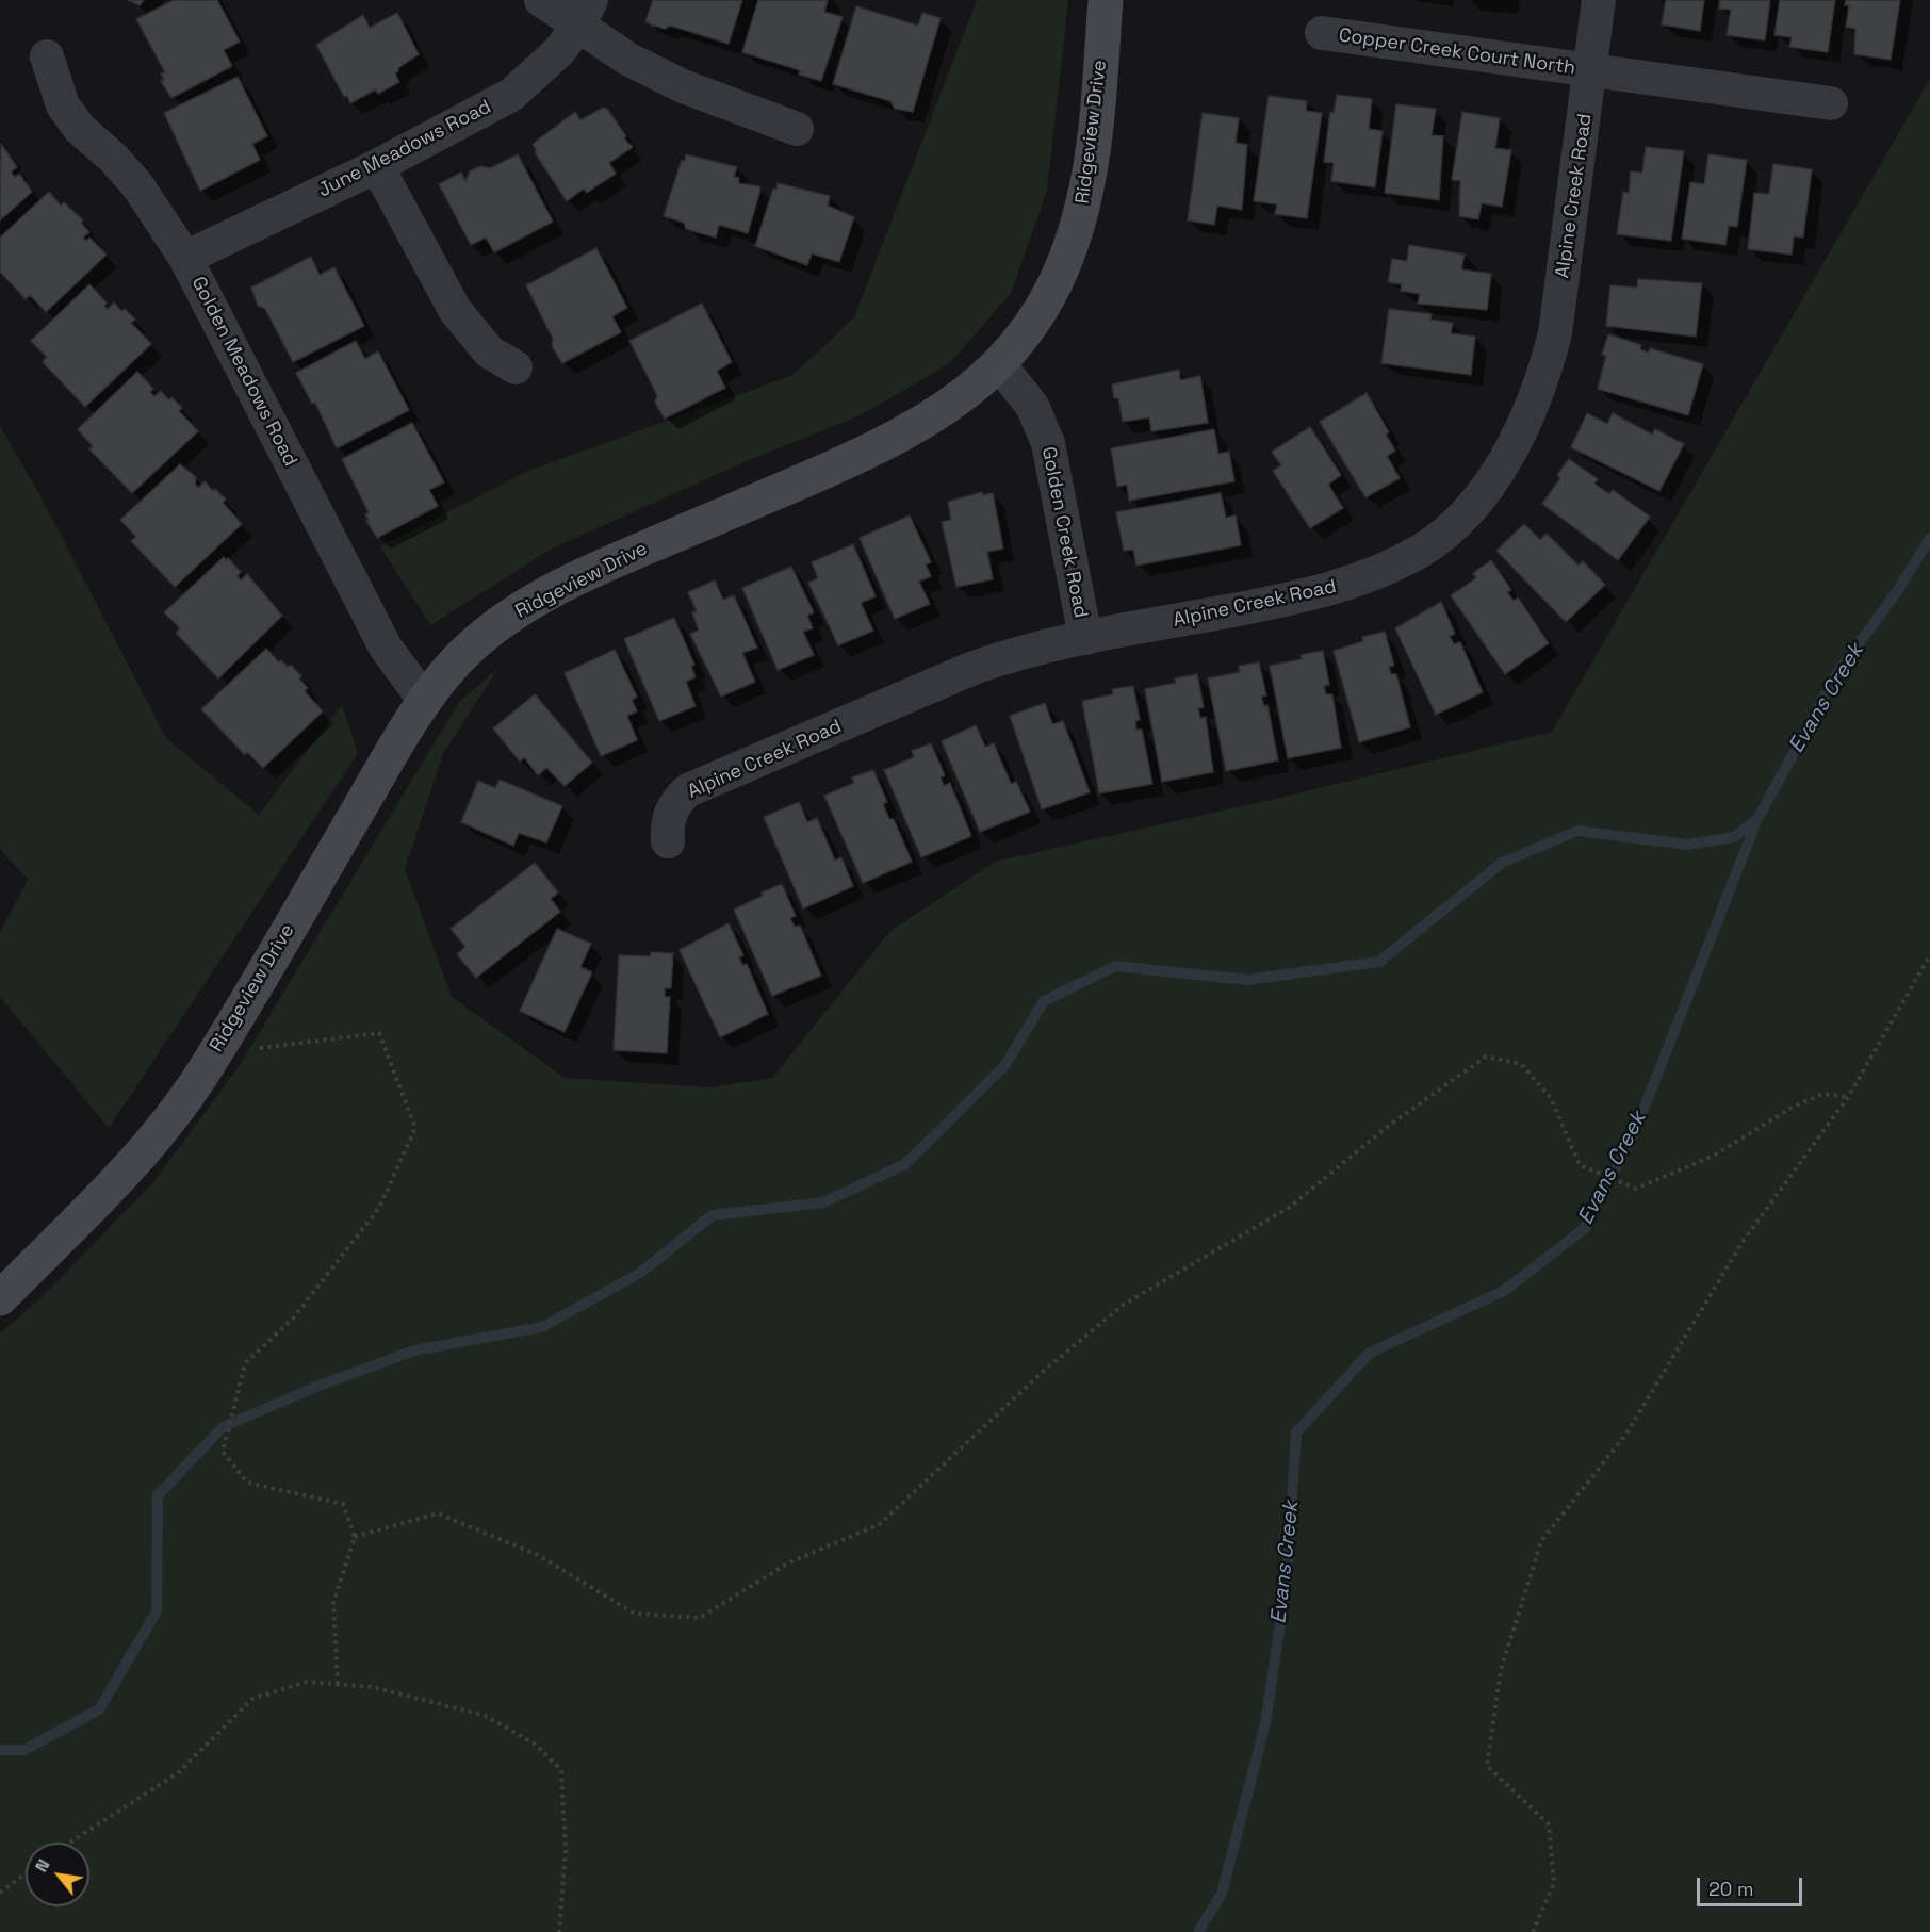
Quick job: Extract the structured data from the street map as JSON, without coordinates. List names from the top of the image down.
{
  "streets": {
    "street": [
      "Copper Creek Court North",
      "Ridgeview Drive",
      "June Meadows Road",
      "Alpine Creek Road",
      "Golden Meadows Road",
      "Golden Creek Road"
    ]
  },
  "crossings": [
    ["Copper Creek Court North", "Alpine Creek Road"],
    ["Ridgeview Drive", "Golden Meadows Road"],
    ["Ridgeview Drive", "Golden Creek Road"],
    ["June Meadows Road", "Golden Meadows Road"],
    ["Alpine Creek Road", "Golden Creek Road"]
  ],
  "water": ["Evans Creek"],
  "scale_bar": "20 m",
  "north": "top left"
}
